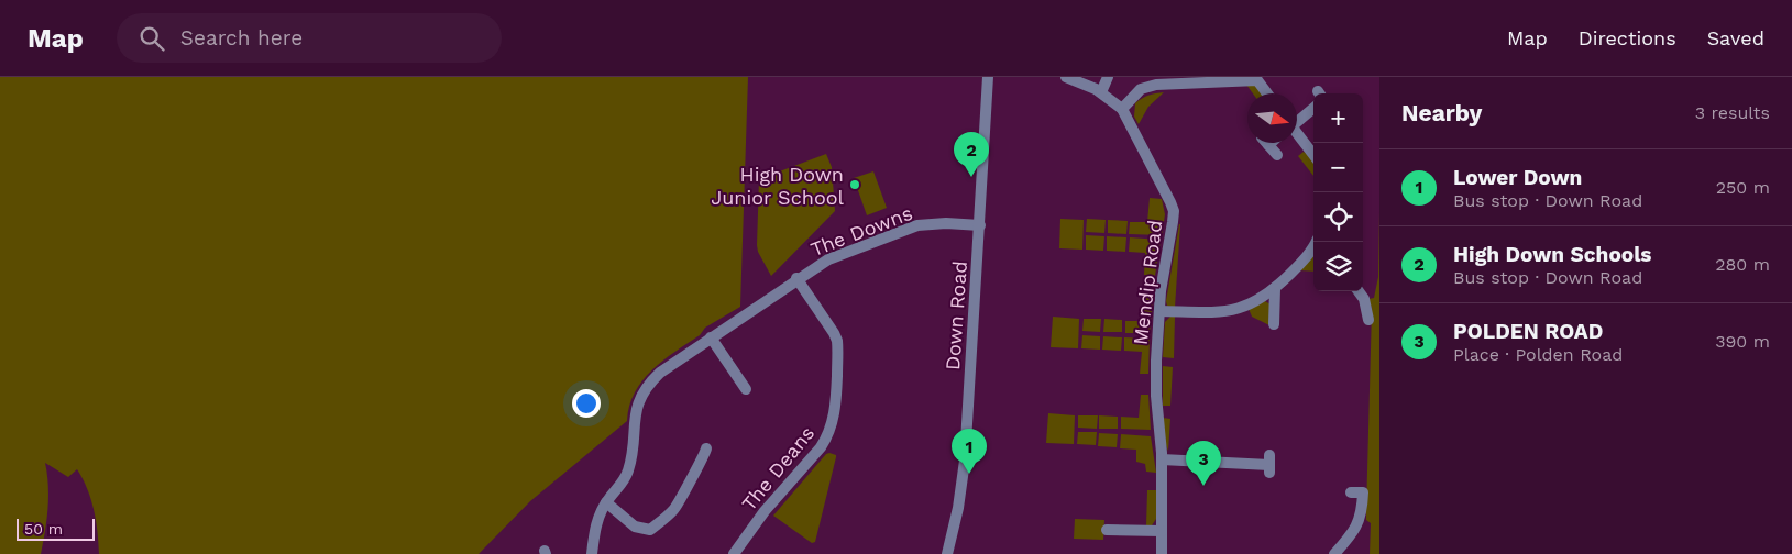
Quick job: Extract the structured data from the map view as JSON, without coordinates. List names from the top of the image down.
{
  "streets": {
    "street": [
      "The Downs",
      "Mendip Road",
      "Down Road",
      "The Deans"
    ]
  },
  "crossings": [
    ["The Downs", "Down Road"],
    ["The Downs", "The Deans"]
  ],
  "places": ["High Down Junior School"],
  "scale_bar": "50 m",
  "north": "right",
  "page": {
    "header": "Map",
    "search": "Search here",
    "nav": ["Map", "Directions", "Saved"],
    "heading": ["Nearby", "3 results"],
    "map_buttons": ["+", "−"],
    "pins": ["2", "1", "3"],
    "list": [
      {
        "mark": "1",
        "name": "Lower Down",
        "note": "Bus stop · Down Road",
        "value": "250 m"
      },
      {
        "mark": "2",
        "name": "High Down Schools",
        "note": "Bus stop · Down Road",
        "value": "280 m"
      },
      {
        "mark": "3",
        "name": "POLDEN ROAD",
        "note": "Place · Polden Road",
        "value": "390 m"
      }
    ],
    "scale": "50 m"
  }
}
